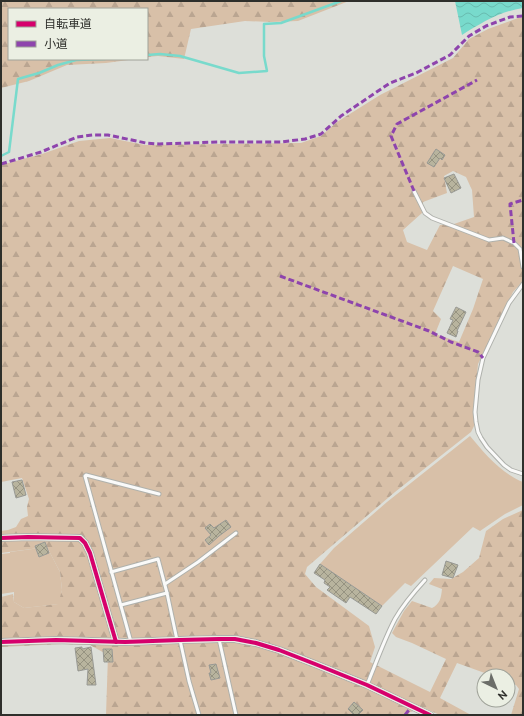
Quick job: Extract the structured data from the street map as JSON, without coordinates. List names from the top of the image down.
{
  "legend": ["自転車道", "小道"],
  "north": "bottom right"
}
